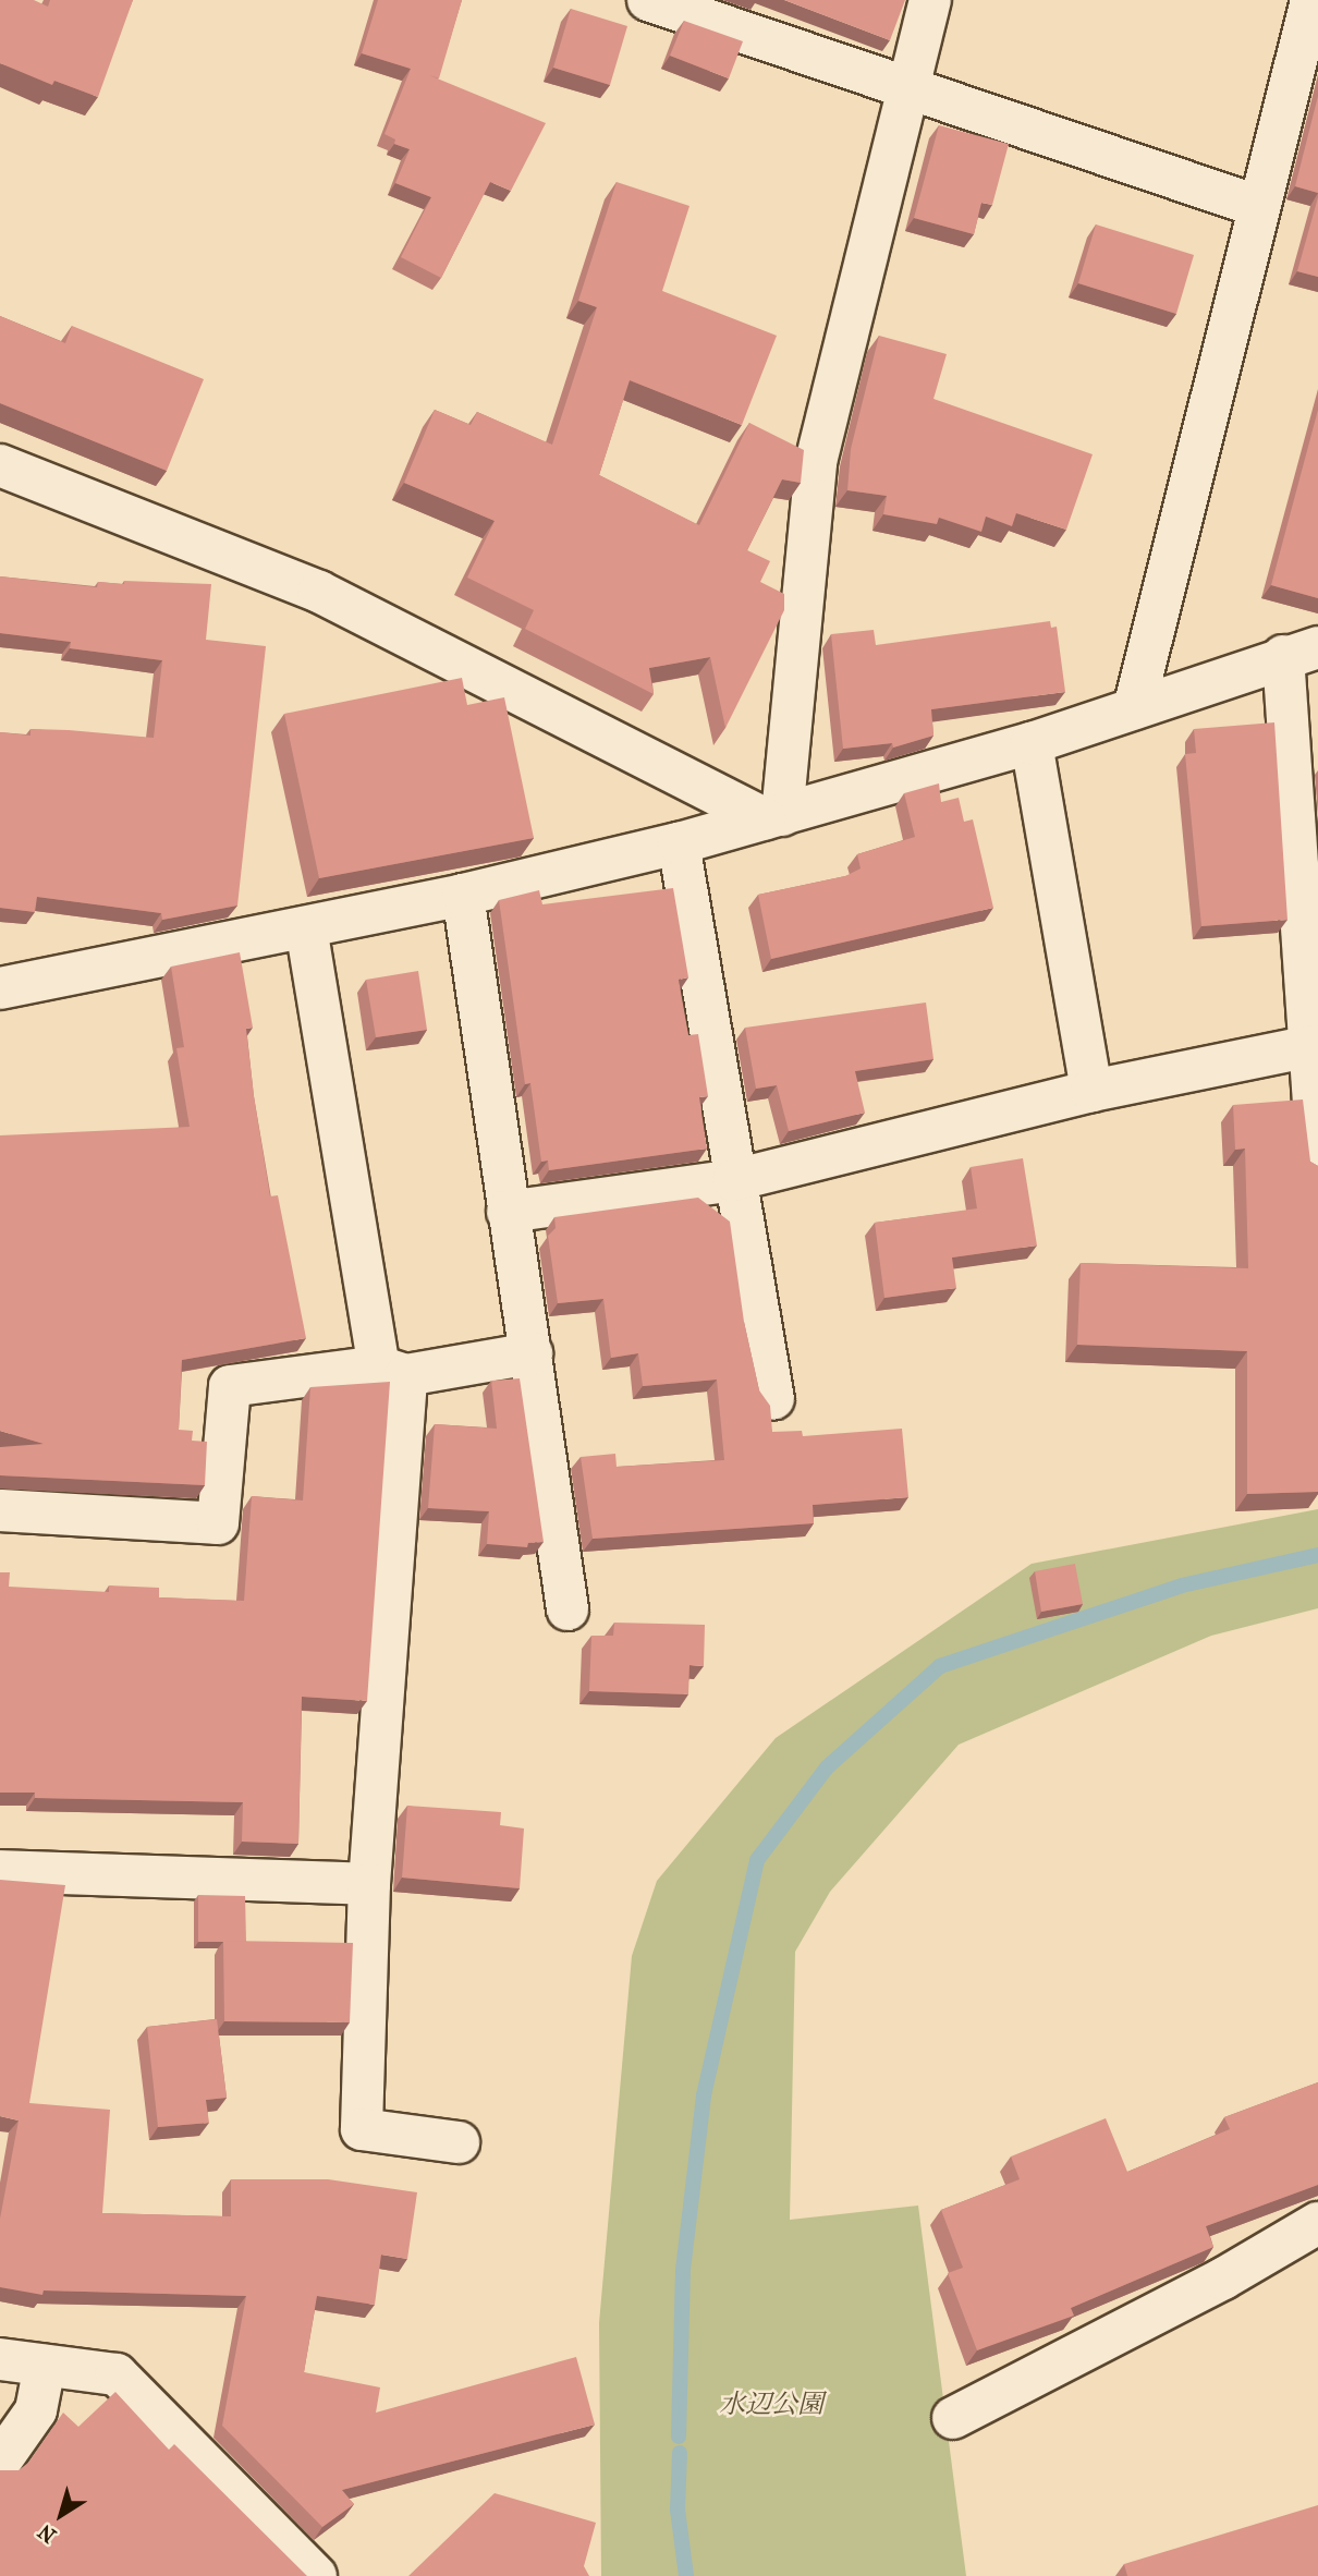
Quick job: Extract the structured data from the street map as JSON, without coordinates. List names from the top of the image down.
{
  "parks": ["水辺公園"],
  "north": "bottom left"
}
